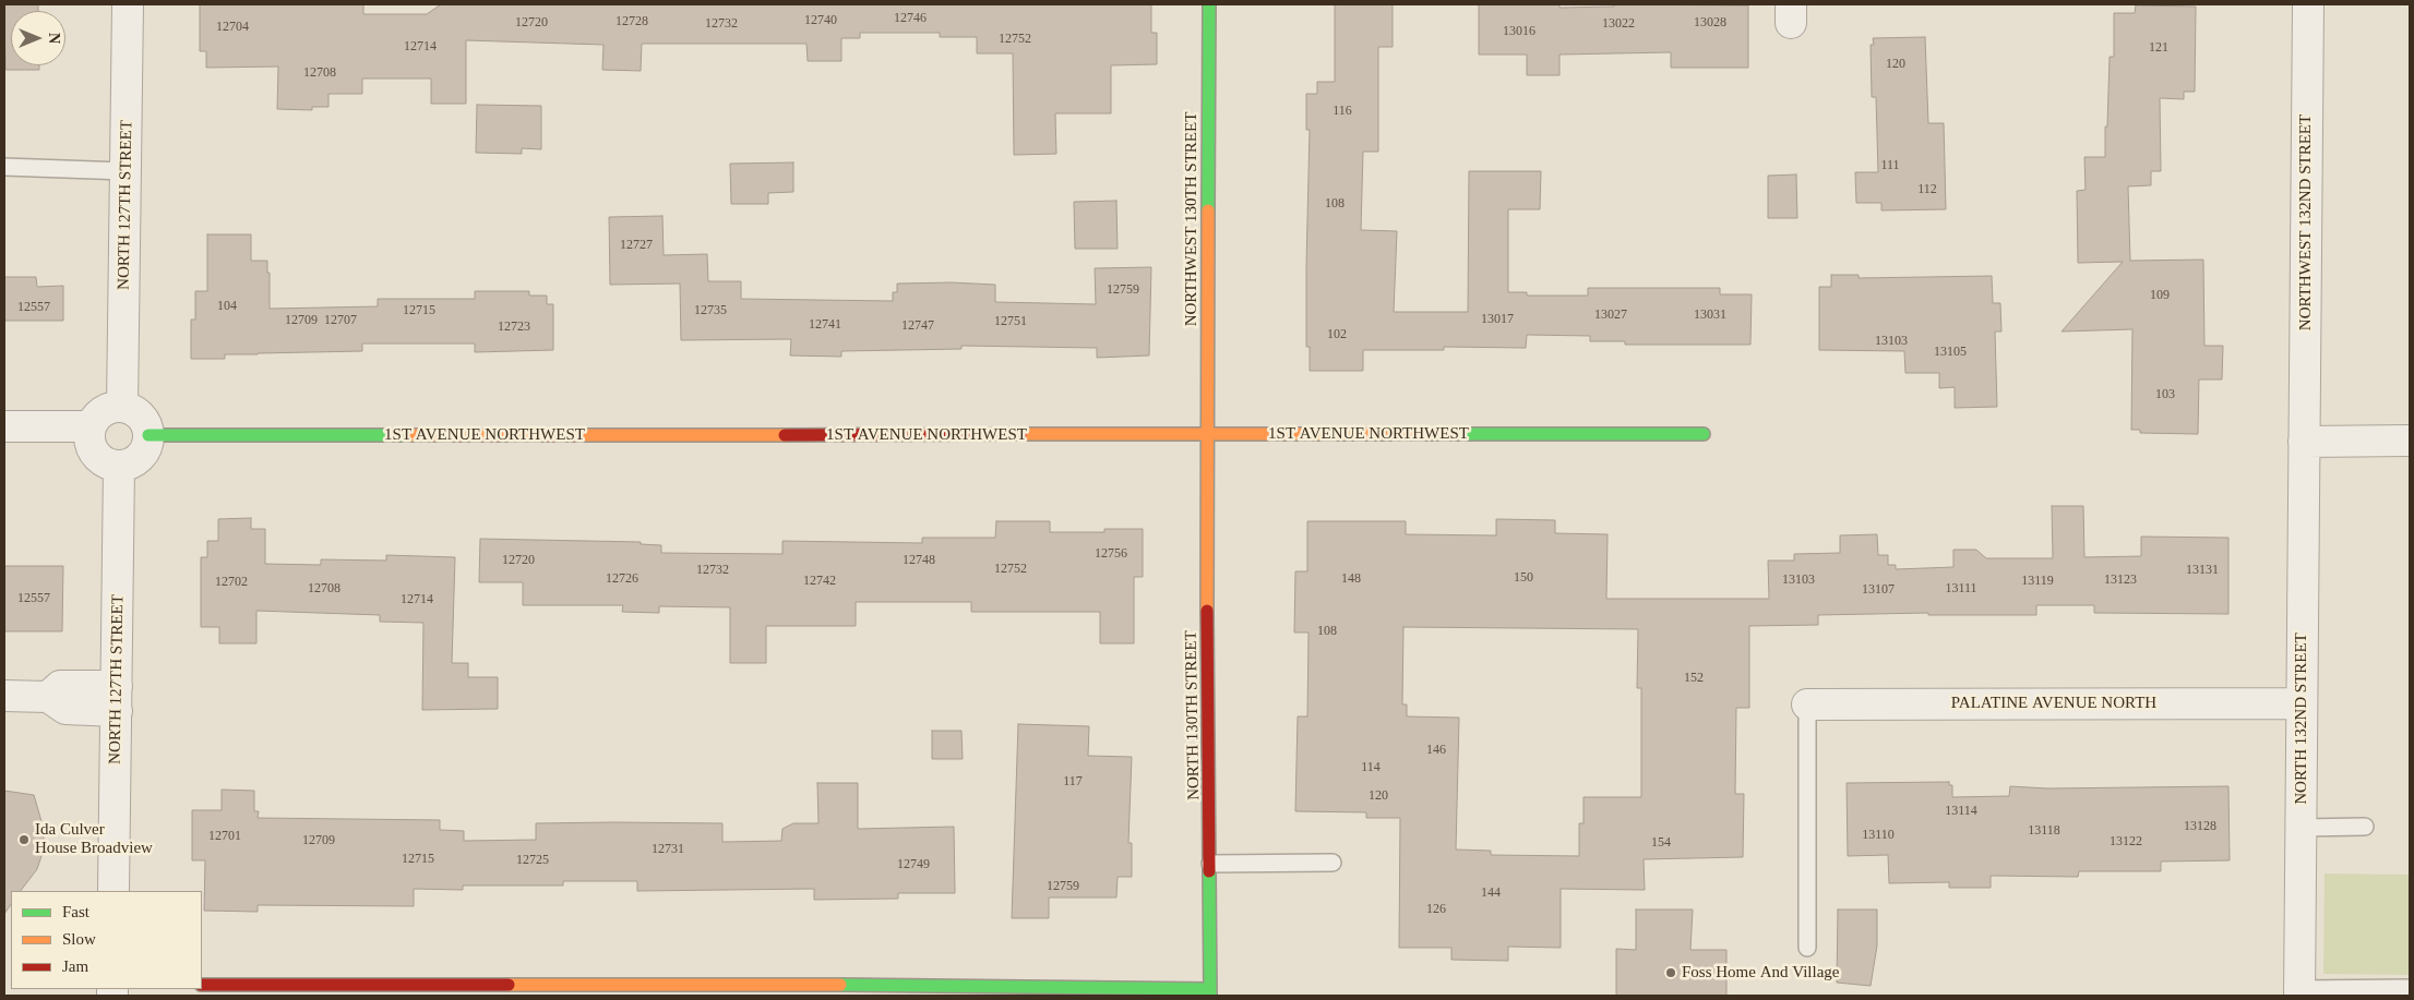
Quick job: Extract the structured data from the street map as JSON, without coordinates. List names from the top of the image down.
{
  "streets": {
    "street": [
      "NORTH 127TH STREET",
      "NORTHWEST 130TH STREET",
      "NORTHWEST 132ND STREET",
      "1ST AVENUE NORTHWEST",
      "PALATINE AVENUE NORTH",
      "NORTH 130TH STREET",
      "NORTH 132ND STREET"
    ]
  },
  "crossings": [
    ["NORTH 127TH STREET", "1ST AVENUE NORTHWEST"],
    ["NORTHWEST 130TH STREET", "1ST AVENUE NORTHWEST"],
    ["NORTHWEST 130TH STREET", "NORTH 130TH STREET"],
    ["NORTHWEST 132ND STREET", "NORTH 132ND STREET"],
    ["1ST AVENUE NORTHWEST", "NORTH 130TH STREET"],
    ["PALATINE AVENUE NORTH", "NORTH 132ND STREET"]
  ],
  "places": ["Ida Culver House Broadview", "Foss Home And Village"],
  "house_numbers": [
    "12746",
    "12740",
    "12728",
    "12720",
    "13028",
    "12732",
    "13022",
    "12704",
    "13016",
    "12752",
    "12714",
    "121",
    "120",
    "12708",
    "116",
    "111",
    "112",
    "108",
    "12727",
    "12759",
    "109",
    "104",
    "12557",
    "12715",
    "12735",
    "13027",
    "13031",
    "13017",
    "12709",
    "12707",
    "12751",
    "12741",
    "12747",
    "12723",
    "102",
    "13103",
    "13105",
    "103",
    "12756",
    "12720",
    "12748",
    "12752",
    "12732",
    "13131",
    "150",
    "12726",
    "148",
    "13103",
    "13123",
    "12742",
    "13119",
    "12702",
    "12708",
    "13111",
    "13107",
    "12557",
    "12714",
    "108",
    "152",
    "146",
    "114",
    "117",
    "120",
    "13114",
    "13128",
    "13118",
    "13110",
    "12701",
    "12709",
    "13122",
    "154",
    "12731",
    "12715",
    "12725",
    "12749",
    "12759",
    "144",
    "126"
  ],
  "legend": ["Fast", "Slow", "Jam"],
  "north": "right"
}
